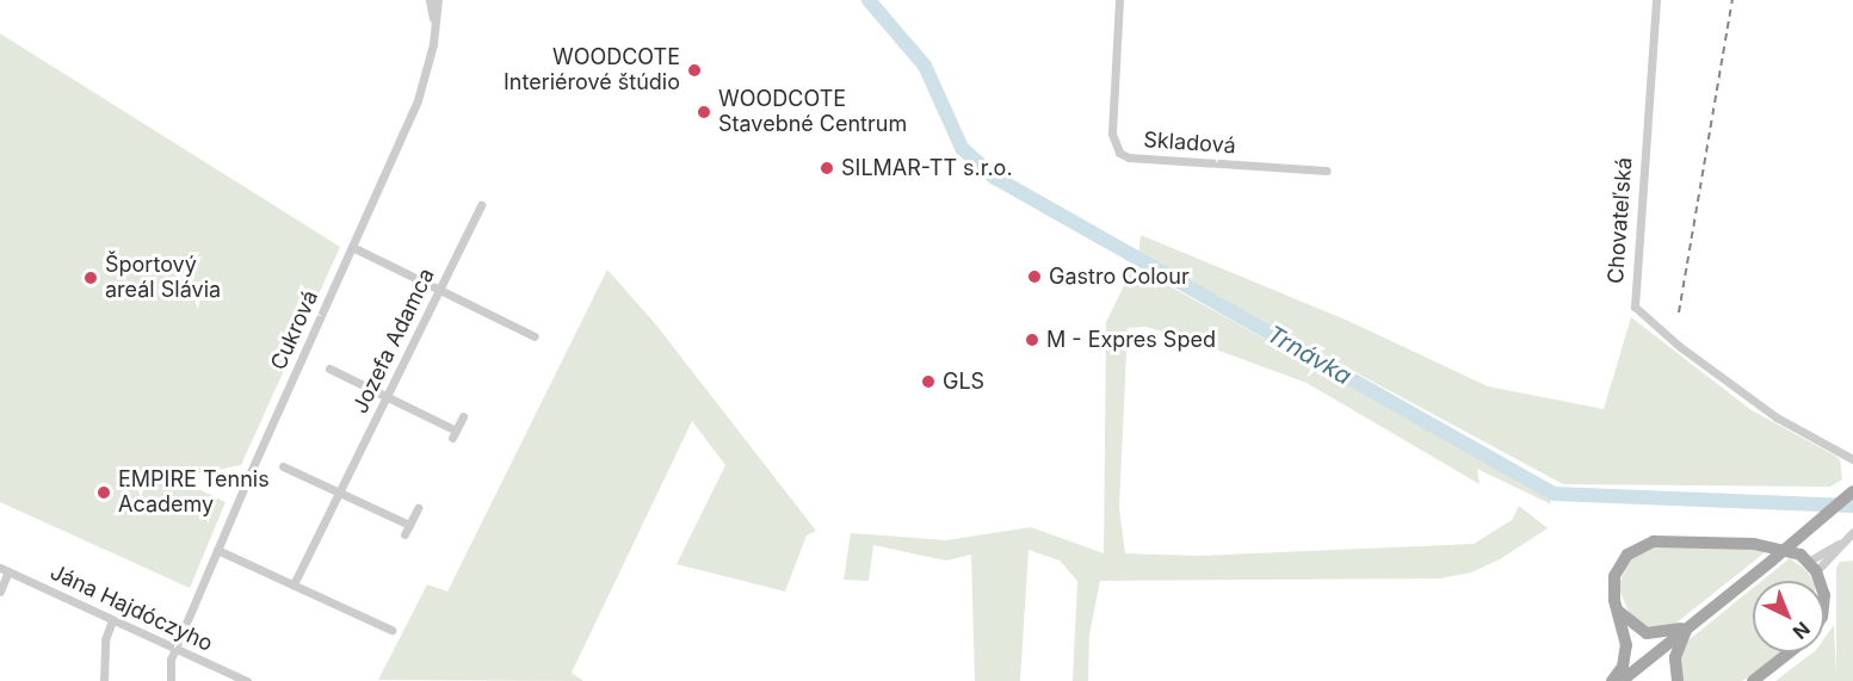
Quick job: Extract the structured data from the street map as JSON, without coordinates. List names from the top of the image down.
{
  "streets": {
    "street": [
      "Skladová",
      "Chovateľská",
      "Cukrová",
      "Jozefa Adamca",
      "Jána Hajdóczyho"
    ]
  },
  "crossings": [
    ["Cukrová", "Jána Hajdóczyho"]
  ],
  "water": ["Trnávka"],
  "places": [
    "WOODCOTE Interiérové štúdio",
    "WOODCOTE Stavebné Centrum",
    "SILMAR-TT s.r.o.",
    "Gastro Colour",
    "Športový areál Slávia",
    "M - Expres Sped",
    "GLS",
    "EMPIRE Tennis Academy"
  ],
  "north": "bottom right"
}
